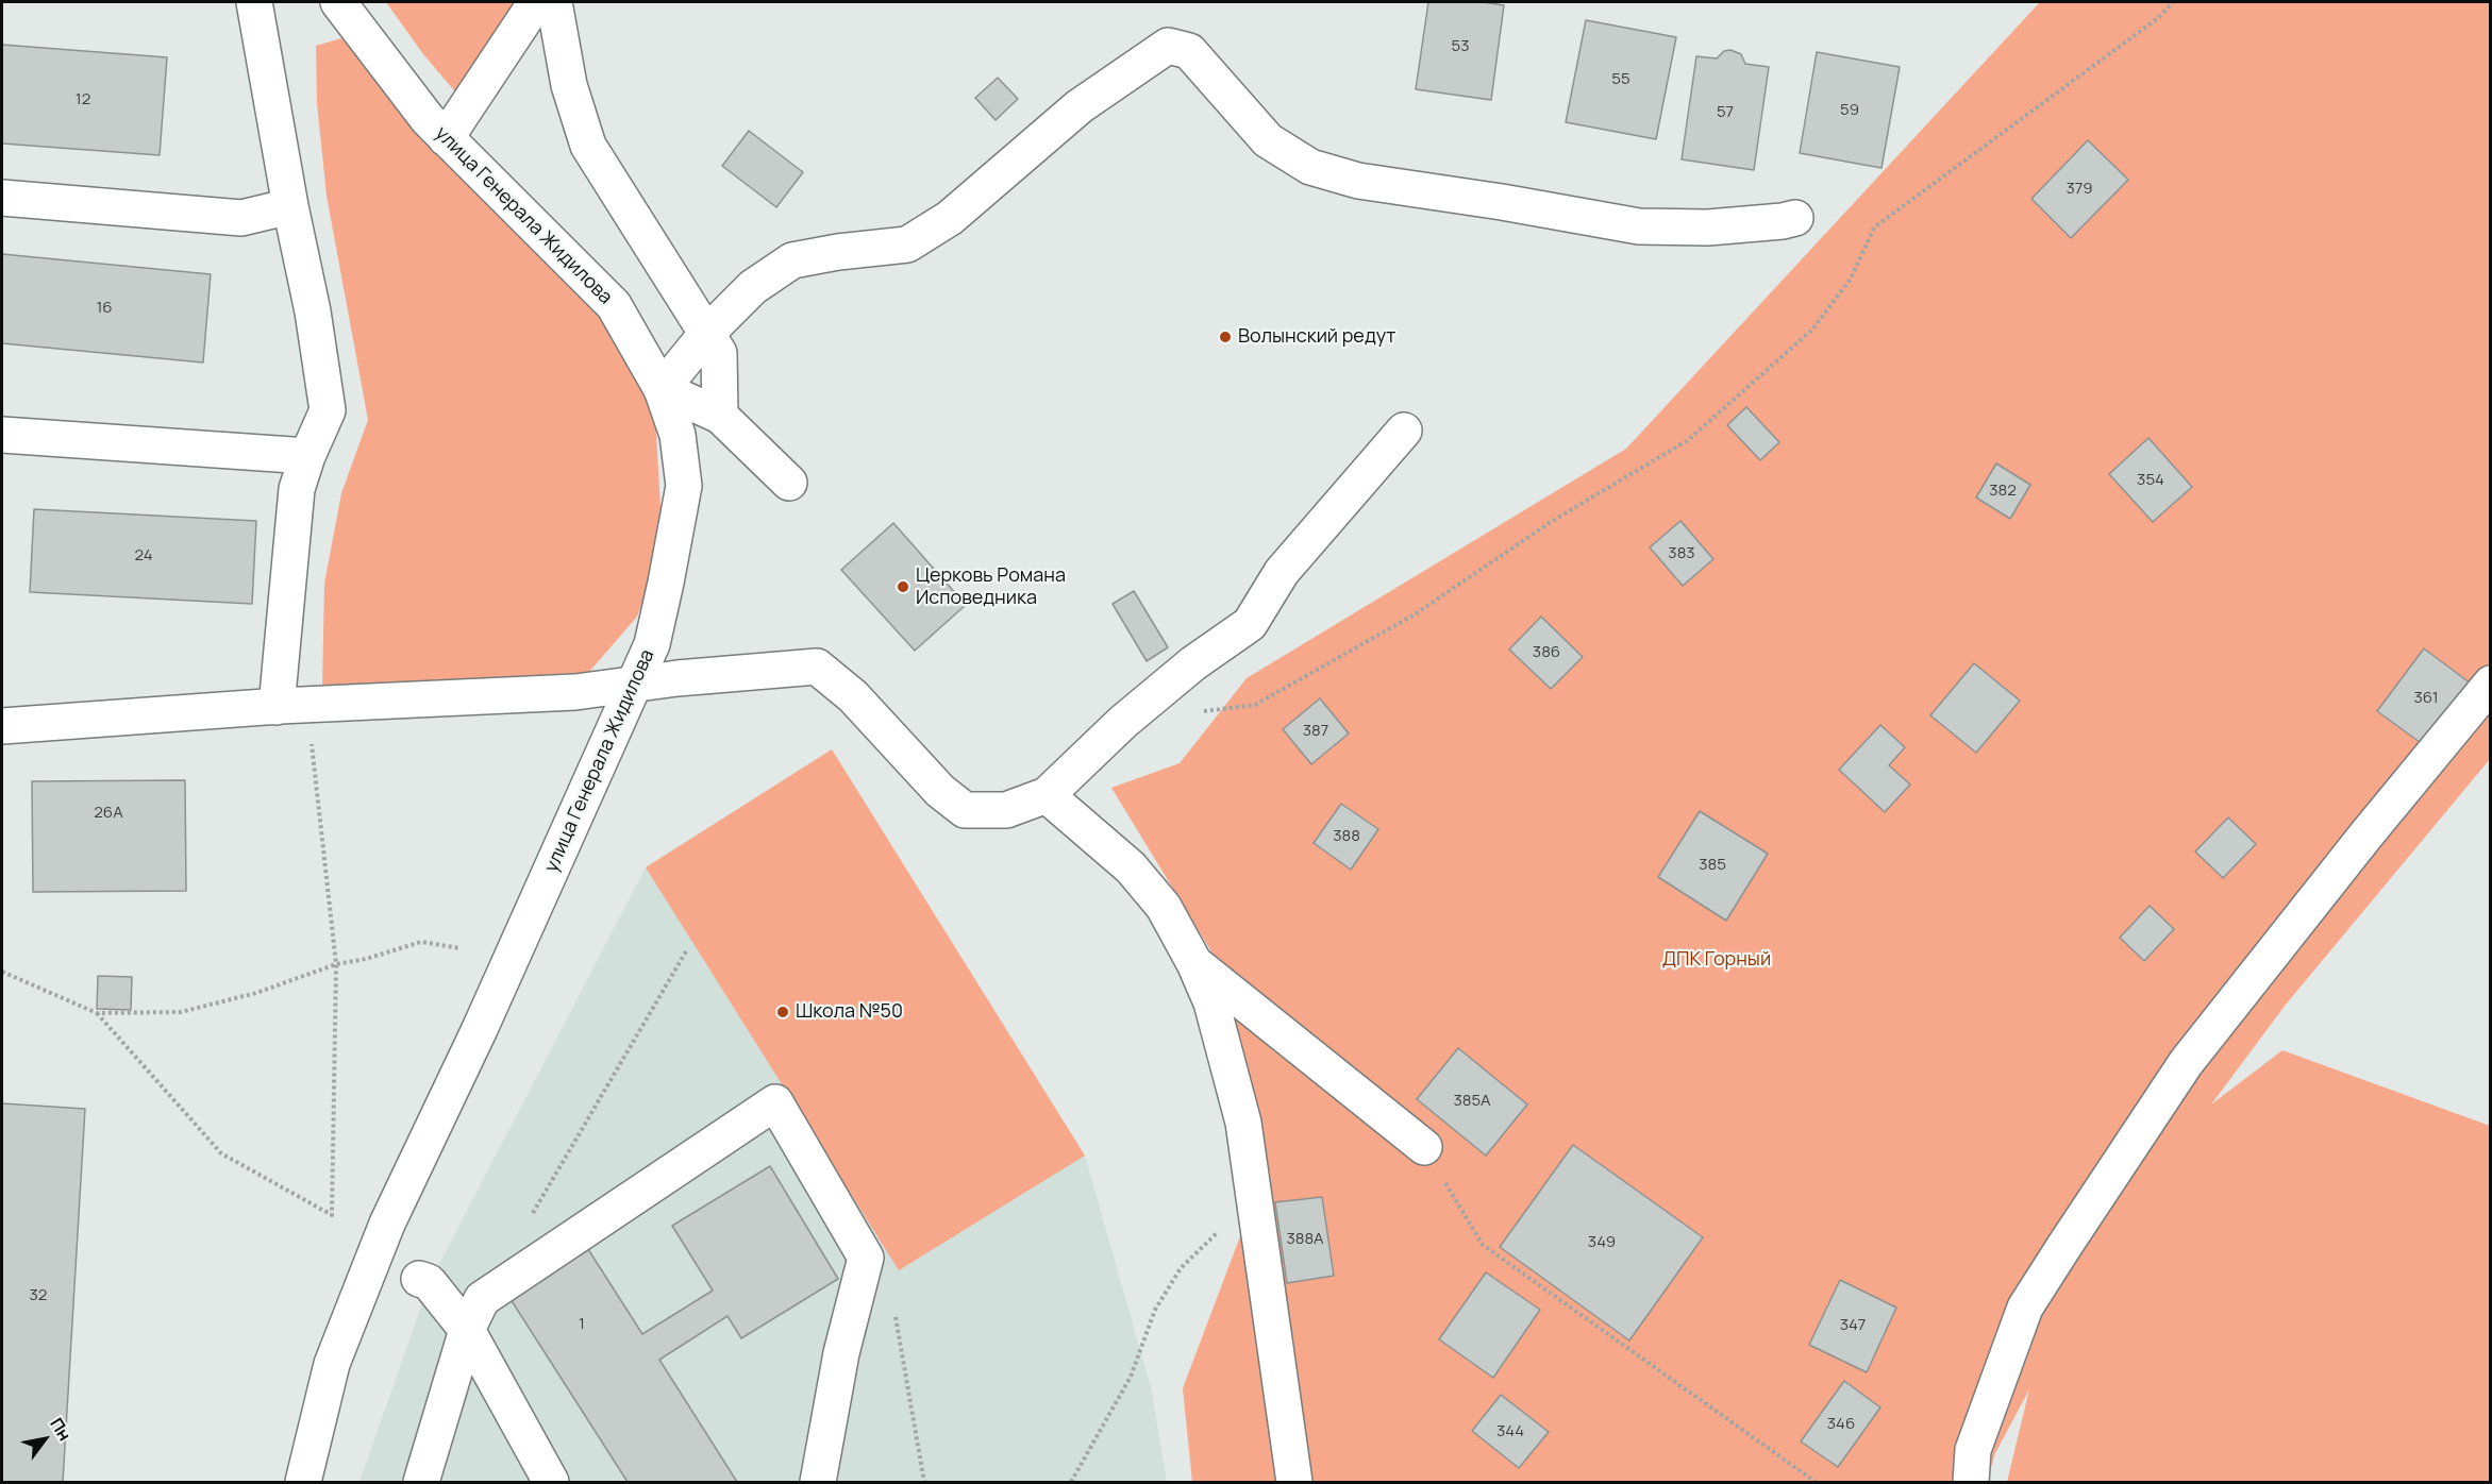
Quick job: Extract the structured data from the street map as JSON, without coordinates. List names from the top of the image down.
{
  "streets": {
    "street": ["улица Генерала Жидилова"]
  },
  "parks": ["ДПК Горный"],
  "places": ["Волынский редут", "Церковь Романа Исповедника", "Школа №50"],
  "house_numbers": [
    "53",
    "55",
    "12",
    "59",
    "57",
    "379",
    "16",
    "354",
    "382",
    "383",
    "24",
    "386",
    "361",
    "387",
    "26А",
    "388",
    "385",
    "385А",
    "388А",
    "349",
    "32",
    "1",
    "347",
    "346",
    "344"
  ],
  "north": "top right"
}
